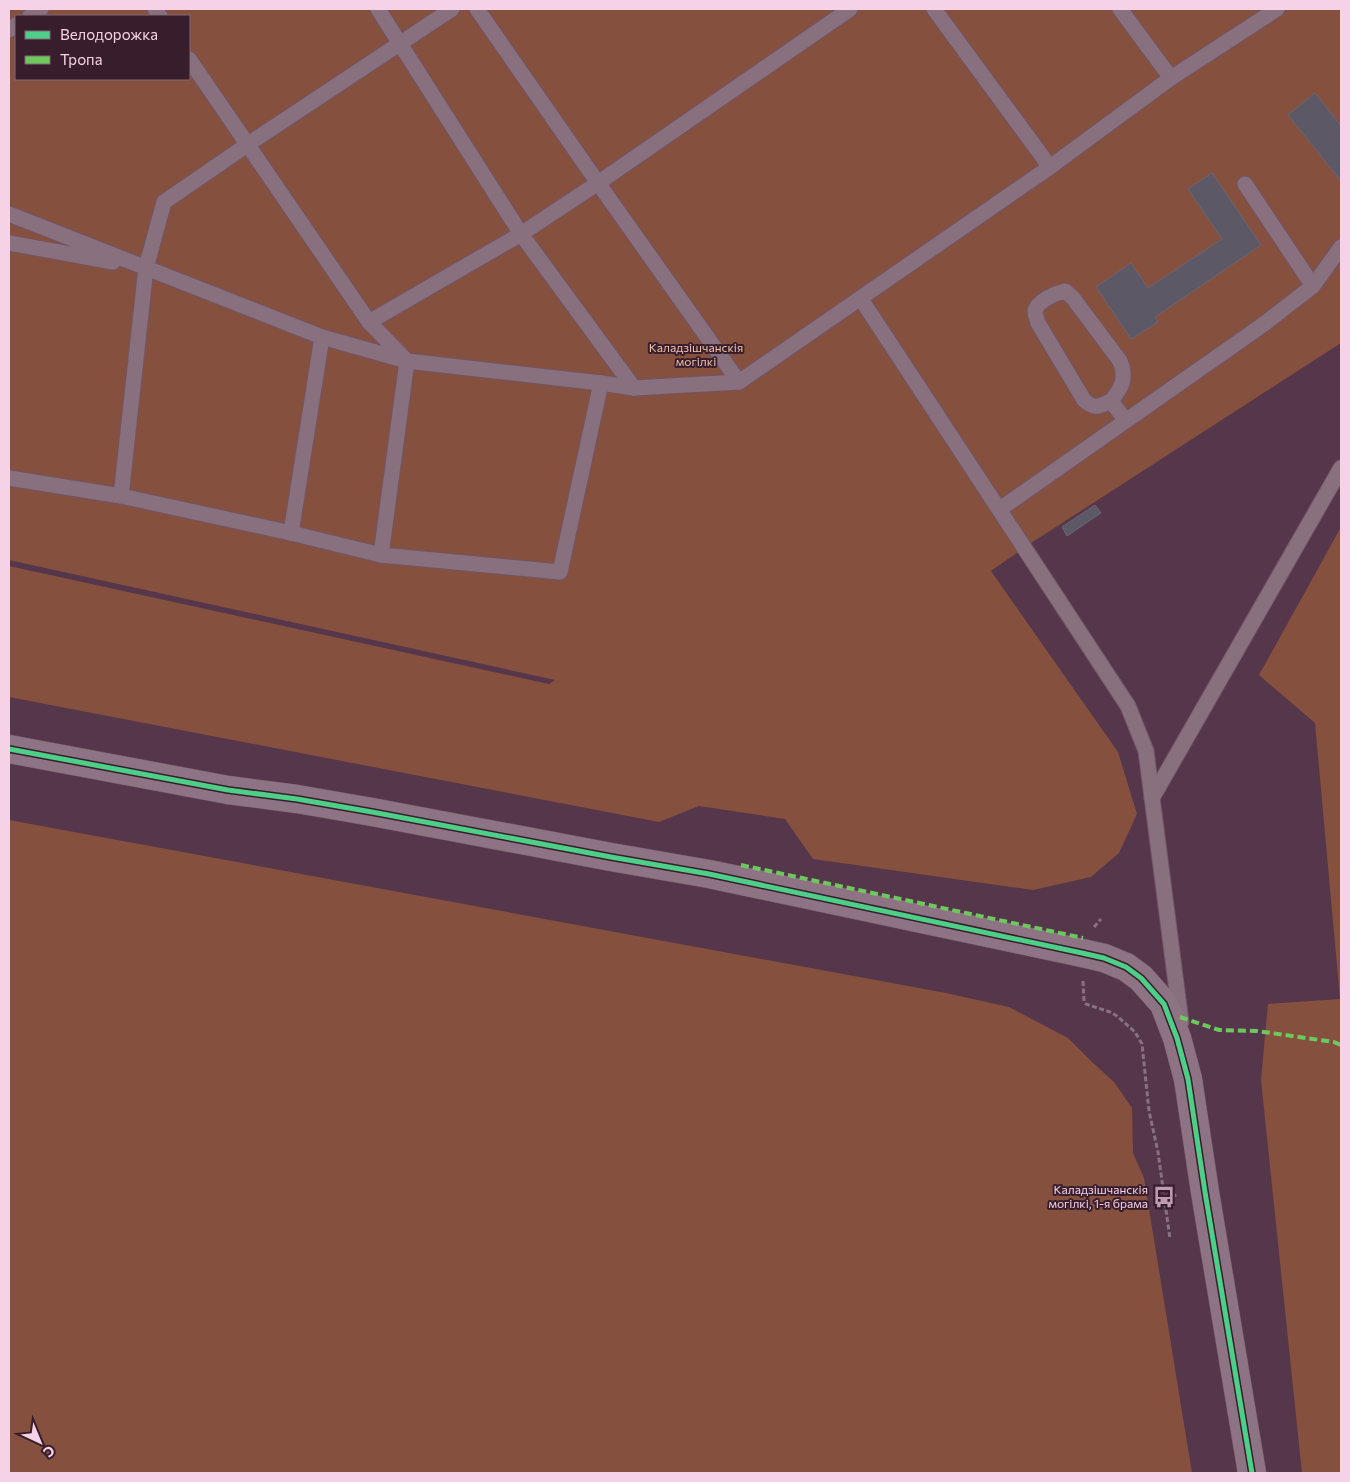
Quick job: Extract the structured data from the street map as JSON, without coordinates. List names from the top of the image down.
{
  "parks": ["Каладзішчанскія могілкі"],
  "places": {
    "bus stop": ["Каладзішчанскія могілкі, 1-я брама"]
  },
  "legend": ["Велодорожка", "Тропа"],
  "north": "bottom right"
}
